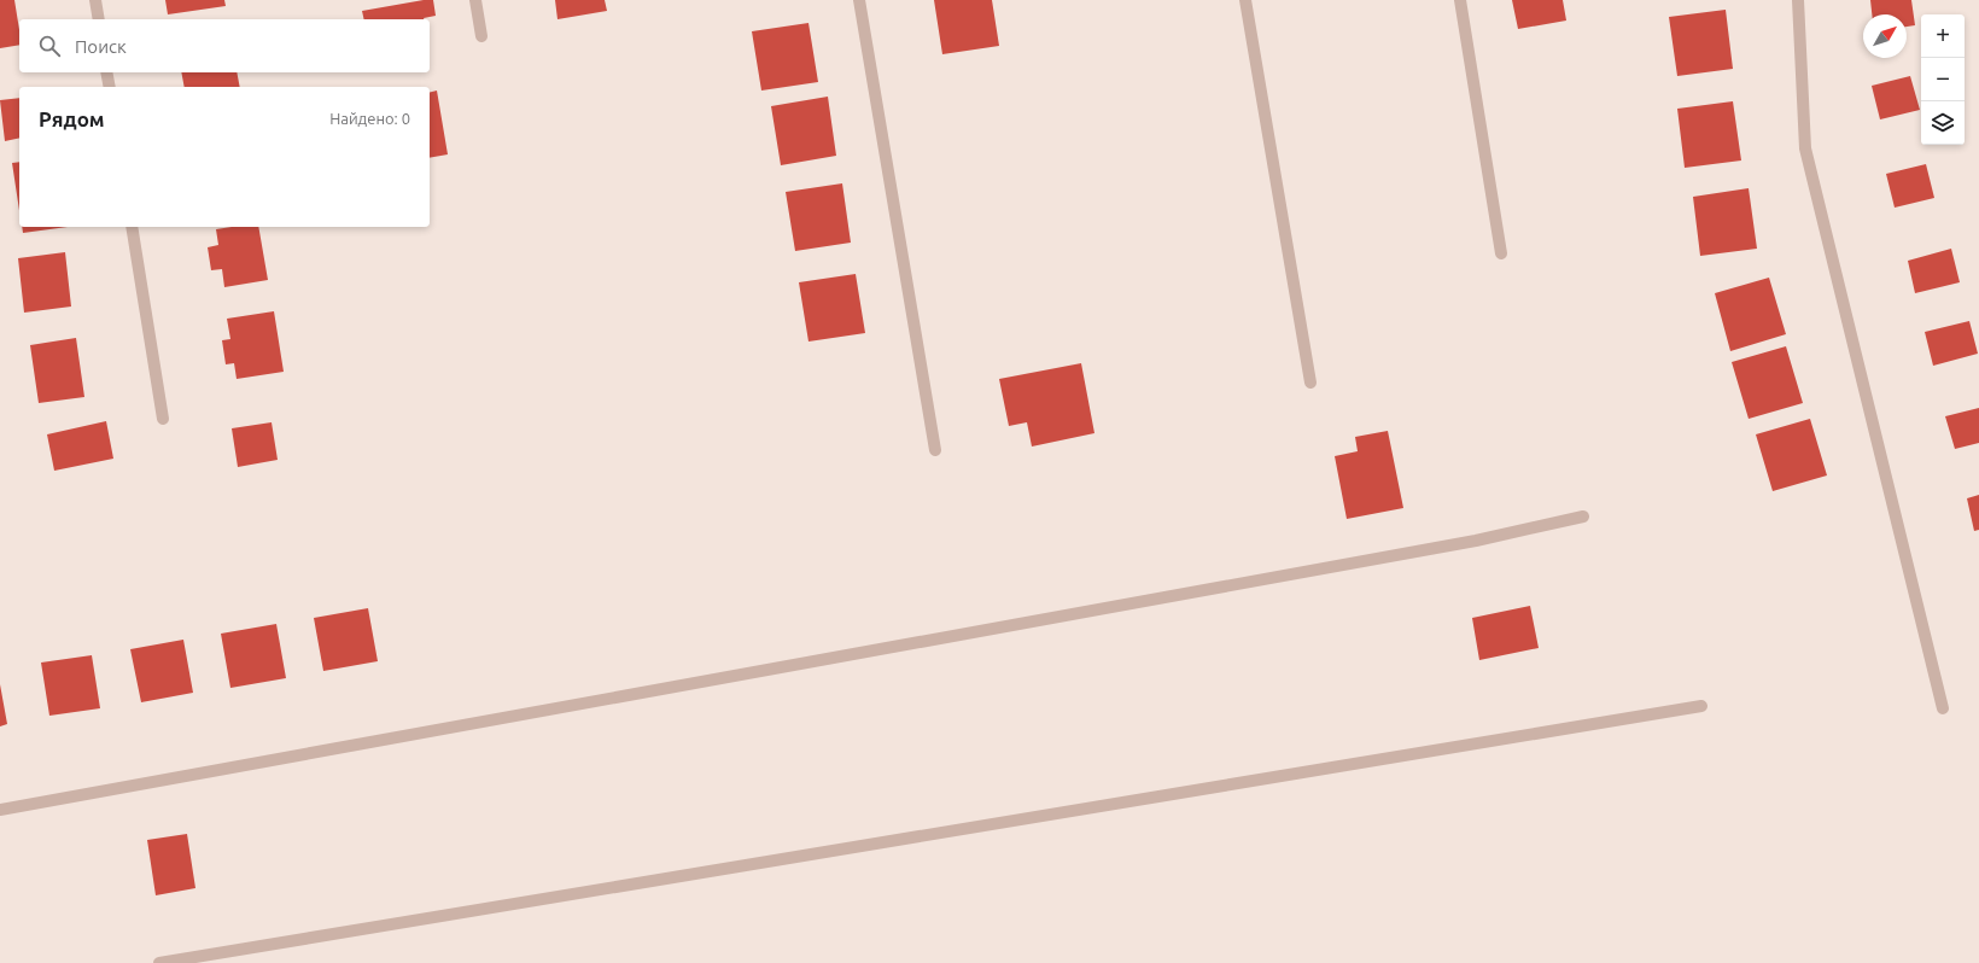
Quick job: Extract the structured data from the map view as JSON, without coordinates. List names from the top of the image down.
{
  "north": "top right",
  "page": {
    "map_buttons": ["+", "−"],
    "search": "Поиск",
    "heading": ["Рядом", "Найдено: 0"]
  }
}
